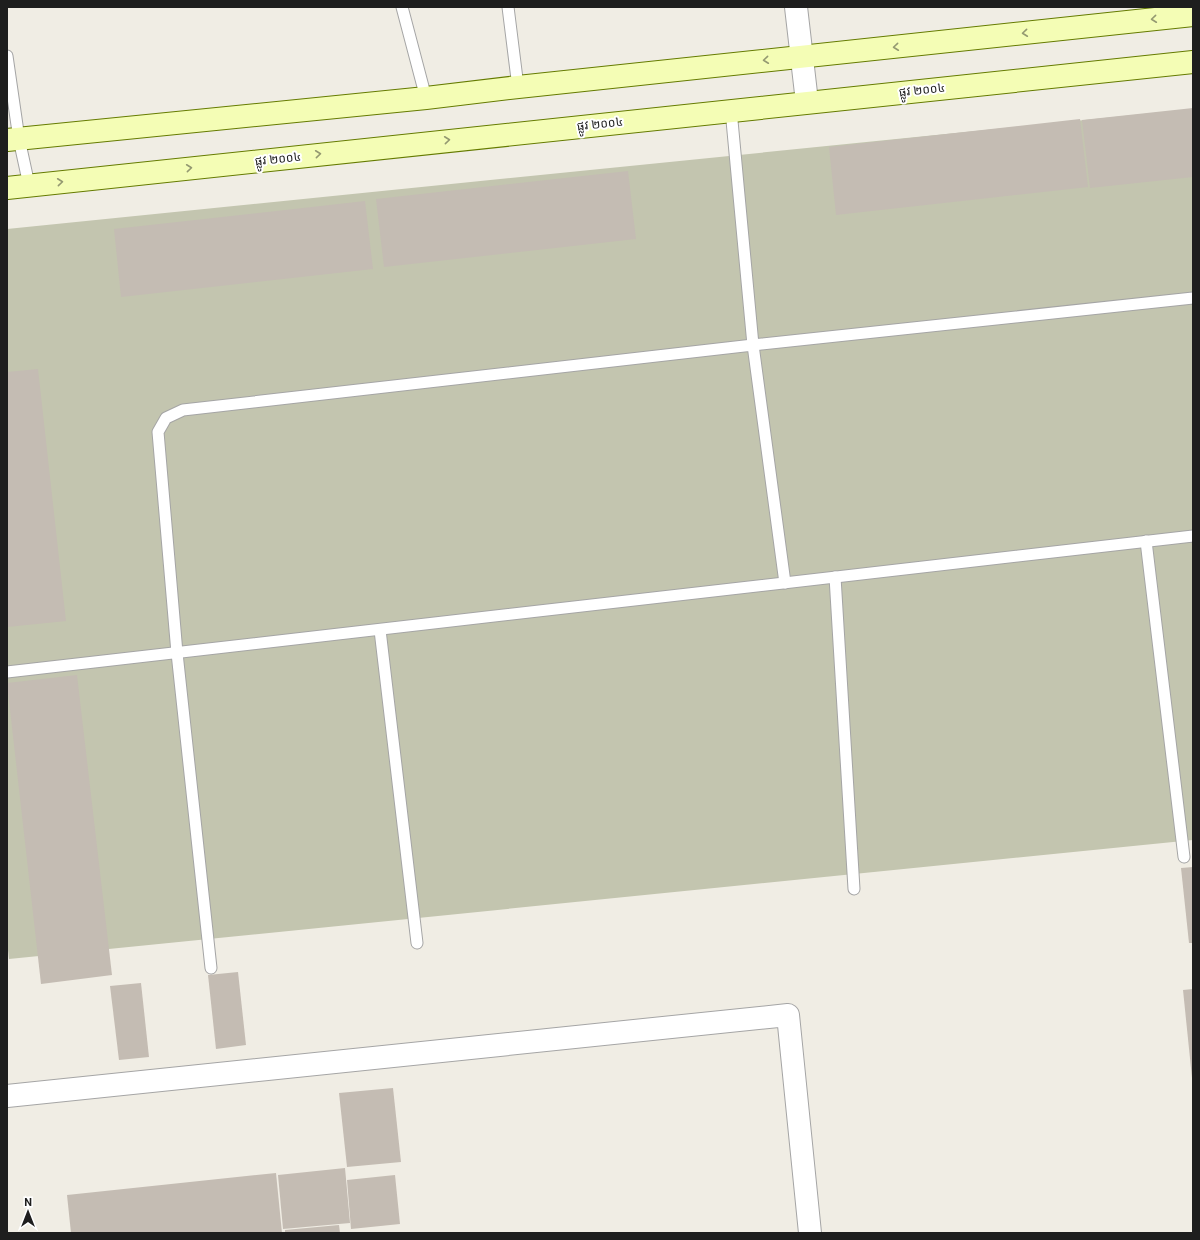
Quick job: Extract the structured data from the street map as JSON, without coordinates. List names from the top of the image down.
{
  "streets": {
    "main road": ["ផ្លូវ ២០០៤"]
  },
  "north": "top"
}
